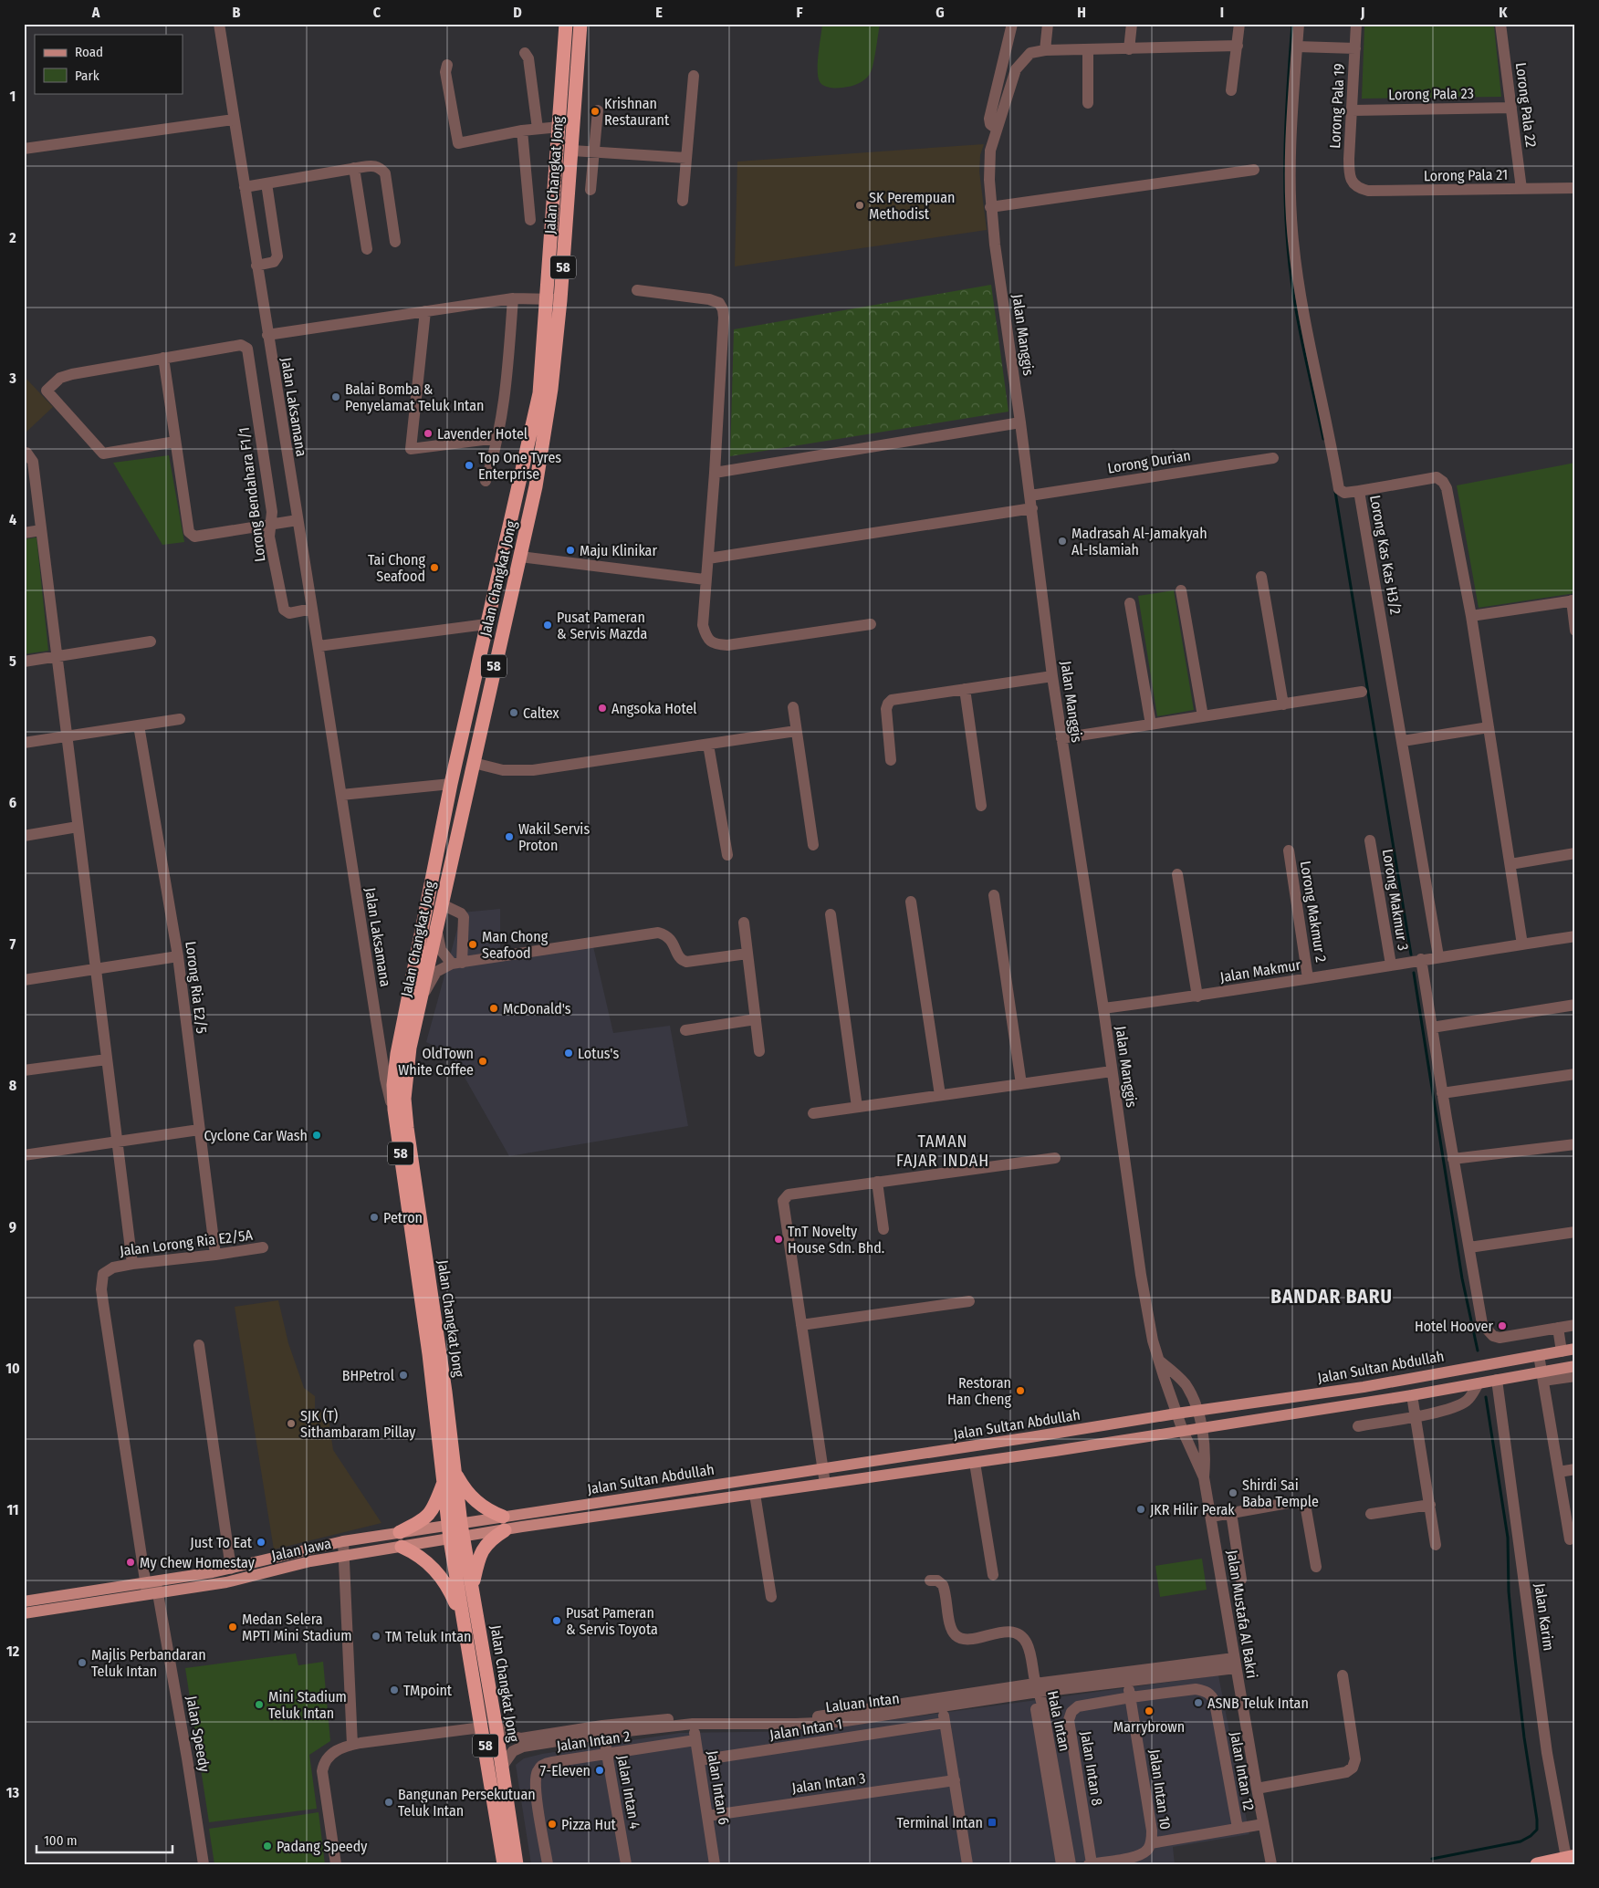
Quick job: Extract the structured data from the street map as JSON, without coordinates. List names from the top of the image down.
{
  "streets": {
    "highway": ["Jalan Changkat Jong", "58"],
    "main road": ["Jalan Sultan Abdullah", "Jalan Jawa"],
    "street": [
      "Lorong Pala 23",
      "Lorong Pala 22",
      "Lorong Pala 19",
      "Lorong Pala 21",
      "Jalan Manggis",
      "Jalan Laksamana",
      "Lorong Durian",
      "Lorong Bendahara F1/1",
      "Lorong Kas Kas H3/2",
      "Lorong Makmur 3",
      "Lorong Makmur 2",
      "Jalan Makmur",
      "Lorong Ria E2/5",
      "Jalan Lorong Ria E2/5A",
      "Jalan Mustafa Al Bakri",
      "Jalan Karim",
      "Laluan Intan",
      "Hala Intan",
      "Jalan Intan 1",
      "Jalan Speedy",
      "Jalan Intan 2",
      "Jalan Intan 8",
      "Jalan Intan 12",
      "Jalan Intan 3",
      "Jalan Intan 6",
      "Jalan Intan 10",
      "Jalan Intan 4"
    ]
  },
  "crossings": [
    ["Lorong Pala 23", "Lorong Pala 22"],
    ["Lorong Pala 23", "Lorong Pala 19"],
    ["Lorong Pala 22", "Lorong Pala 21"],
    ["Lorong Pala 19", "Lorong Pala 21"],
    ["Jalan Changkat Jong", "Jalan Laksamana"],
    ["Jalan Changkat Jong", "Jalan Sultan Abdullah"],
    ["Jalan Changkat Jong", "Jalan Jawa"],
    ["Jalan Changkat Jong", "Laluan Intan"],
    ["Jalan Manggis", "Lorong Durian"],
    ["Jalan Manggis", "Jalan Makmur"],
    ["Jalan Manggis", "Jalan Sultan Abdullah"],
    ["Jalan Manggis", "Jalan Mustafa Al Bakri"],
    ["Jalan Laksamana", "Lorong Bendahara F1/1"],
    ["Lorong Kas Kas H3/2", "Jalan Makmur"],
    ["Lorong Makmur 3", "Jalan Makmur"],
    ["Lorong Makmur 2", "Jalan Makmur"],
    ["Lorong Ria E2/5", "Jalan Lorong Ria E2/5A"],
    ["Jalan Lorong Ria E2/5A", "Jalan Speedy"],
    ["Jalan Sultan Abdullah", "Jalan Jawa"],
    ["Jalan Sultan Abdullah", "Jalan Mustafa Al Bakri"],
    ["Jalan Sultan Abdullah", "Jalan Karim"],
    ["Jalan Jawa", "Jalan Speedy"],
    ["Jalan Mustafa Al Bakri", "Laluan Intan"],
    ["Laluan Intan", "Hala Intan"],
    ["Laluan Intan", "Jalan Intan 6"],
    ["Laluan Intan", "Jalan Intan 10"],
    ["Laluan Intan", "Jalan Intan 4"],
    ["Jalan Intan 1", "Jalan Intan 6"],
    ["Jalan Intan 2", "Jalan Intan 6"],
    ["Jalan Intan 2", "Jalan Intan 4"],
    ["Jalan Intan 8", "Jalan Intan 12"],
    ["Jalan Intan 8", "Jalan Intan 10"],
    ["Jalan Intan 12", "Jalan Intan 10"],
    ["Jalan Intan 3", "Jalan Intan 6"]
  ],
  "districts": ["TAMAN FAJAR INDAH", "BANDAR BARU"],
  "places": {
    "other": [
      "Krishnan Restaurant",
      "SK Perempuan Methodist",
      "Balai Bomba & Penyelamat Teluk Intan",
      "Lavender Hotel",
      "Top One Tyres Enterprise",
      "Madrasah Al-Jamakyah Al-Islamiah",
      "Maju Klinikar",
      "Tai Chong Seafood",
      "Pusat Pameran & Servis Mazda",
      "Angsoka Hotel",
      "Caltex",
      "Wakil Servis Proton",
      "Man Chong Seafood",
      "McDonald's",
      "Lotus's",
      "OldTown White Coffee",
      "Cyclone Car Wash",
      "Petron",
      "TnT Novelty House Sdn. Bhd.",
      "Hotel Hoover",
      "BHPetrol",
      "Restoran Han Cheng",
      "SJK (T) Sithambaram Pillay",
      "Shirdi Sai Baba Temple",
      "JKR Hilir Perak",
      "Just To Eat",
      "My Chew Homestay",
      "Pusat Pameran & Servis Toyota",
      "Medan Selera MPTI Mini Stadium",
      "TM Teluk Intan",
      "Majlis Perbandaran Teluk Intan",
      "TMpoint",
      "ASNB Teluk Intan",
      "Mini Stadium Teluk Intan",
      "Marrybrown",
      "7-Eleven",
      "Bangunan Persekutuan Teluk Intan",
      "Pizza Hut",
      "Padang Speedy"
    ],
    "transit": ["Terminal Intan"]
  },
  "legend": ["Road", "Park"],
  "scale_bar": "100 m",
  "grid": {
    "columns": [
      "A",
      "B",
      "C",
      "D",
      "E",
      "F",
      "G",
      "H",
      "I",
      "J",
      "K"
    ],
    "rows": [
      "1",
      "2",
      "3",
      "4",
      "5",
      "6",
      "7",
      "8",
      "9",
      "10",
      "11",
      "12",
      "13"
    ]
  }
}
